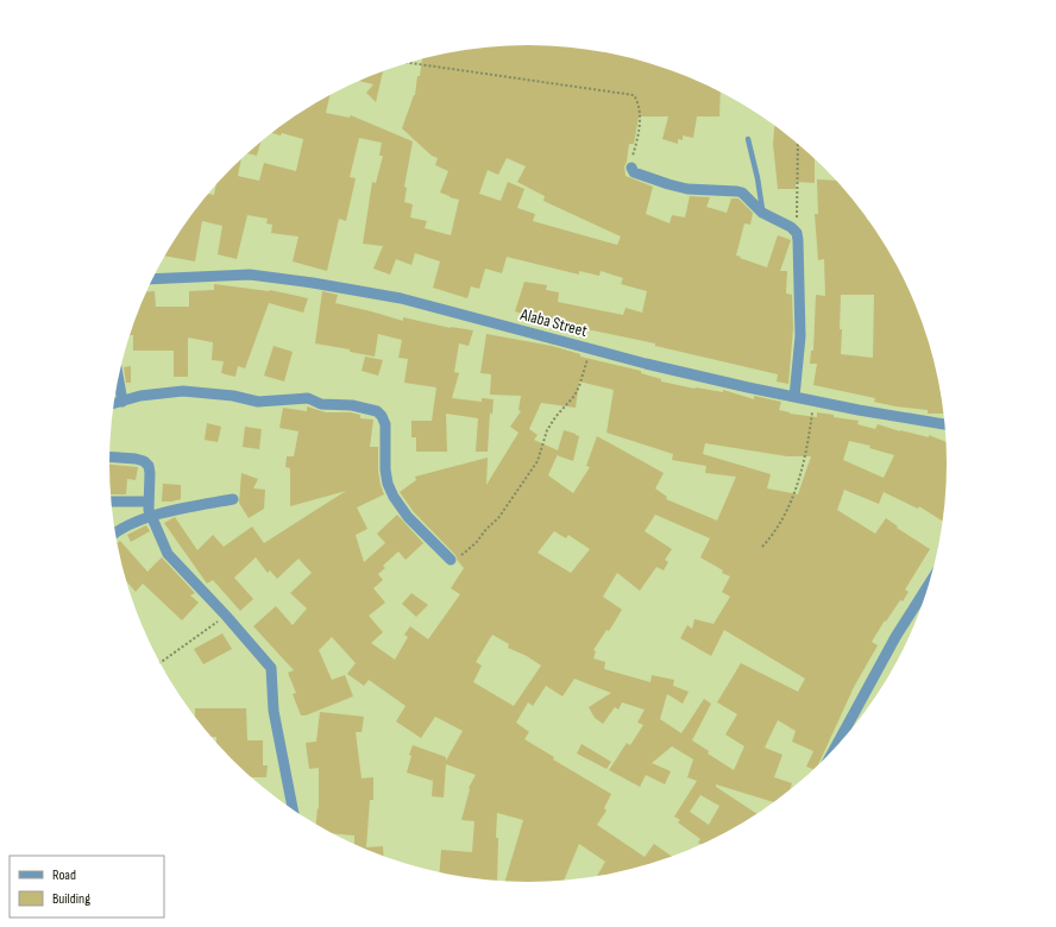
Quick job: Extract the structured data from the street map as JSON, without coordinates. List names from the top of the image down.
{
  "streets": {
    "street": ["Alaba Street"]
  },
  "legend": ["Road", "Building"]
}
